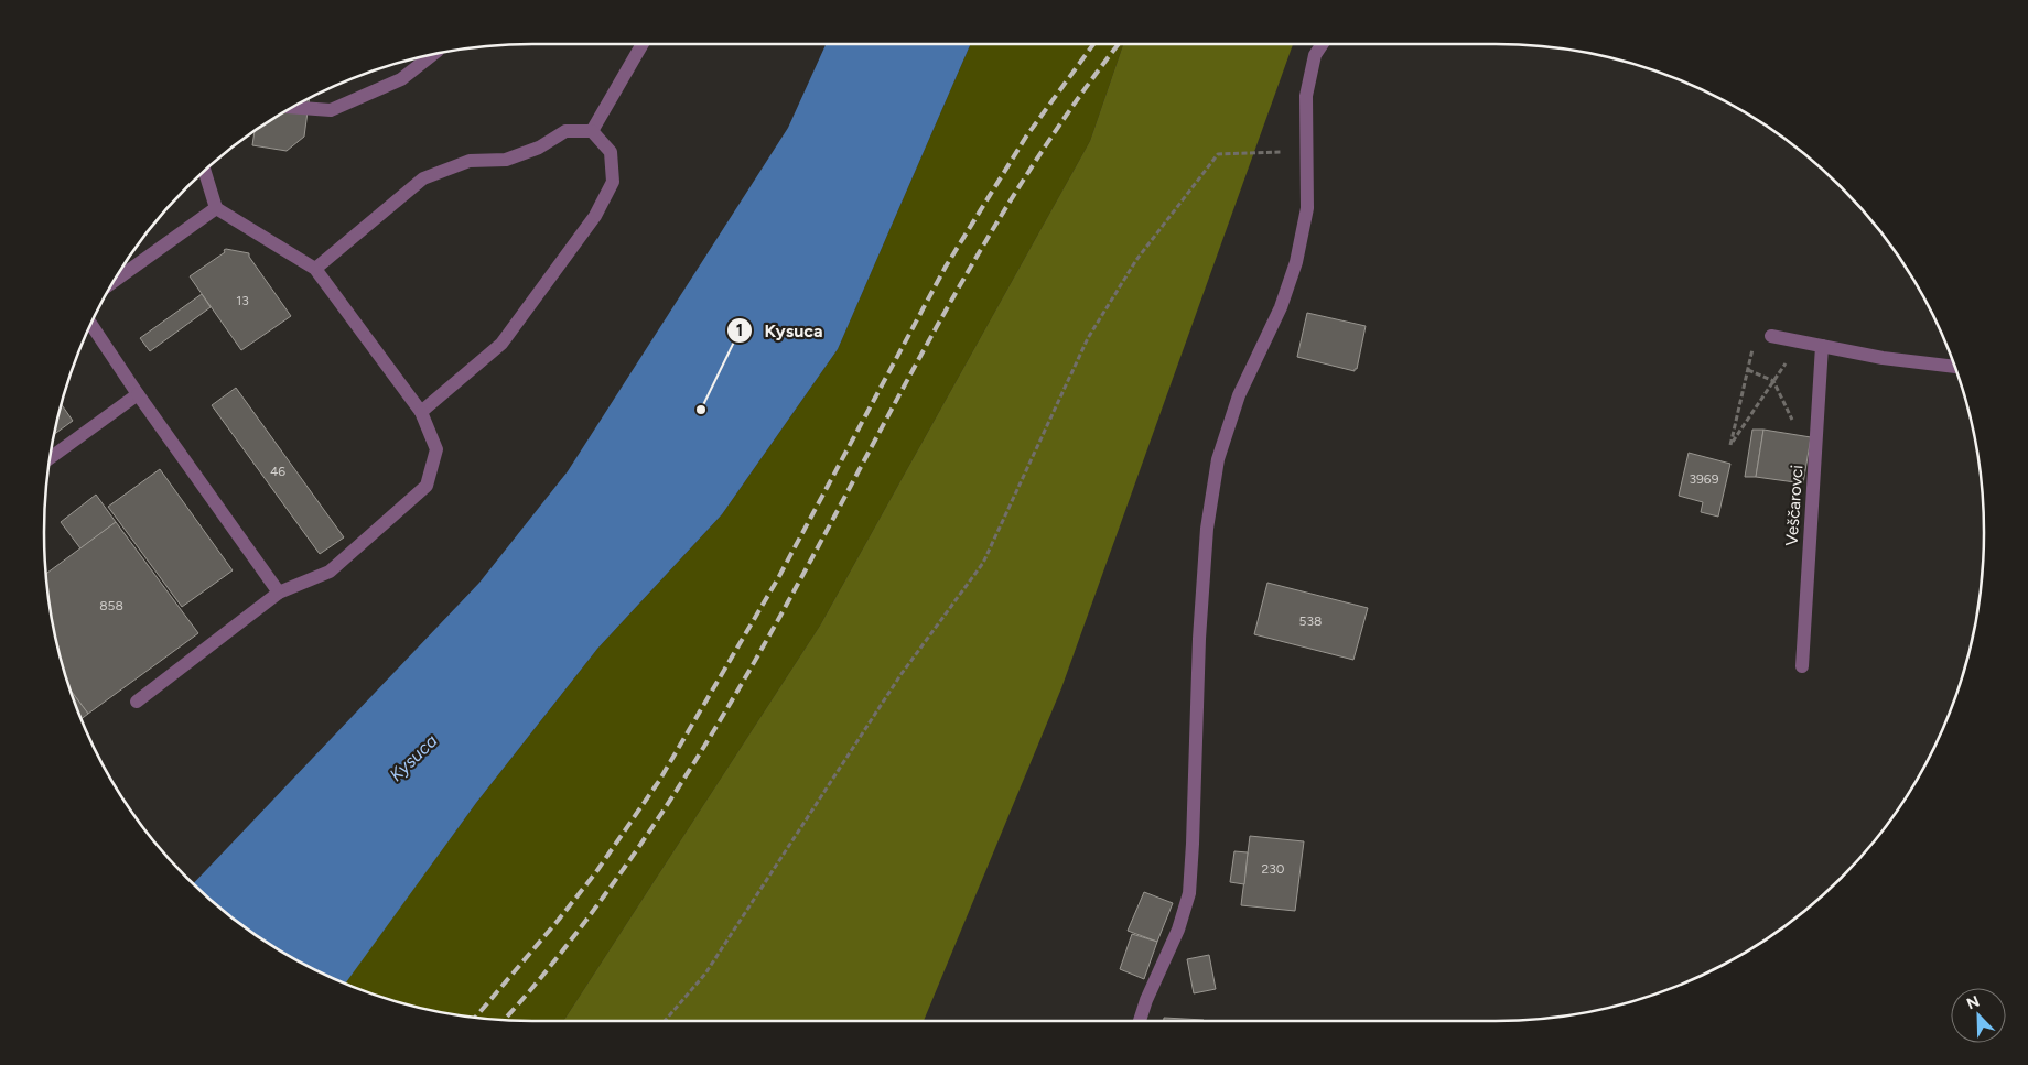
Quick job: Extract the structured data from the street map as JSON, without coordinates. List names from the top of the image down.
{
  "streets": {
    "street": ["Veščarovci"]
  },
  "water": ["Kysuca"],
  "places": ["Kysuca"],
  "house_numbers": [
    "13",
    "46",
    "3969",
    "858",
    "538",
    "230"
  ],
  "north": "top left"
}
